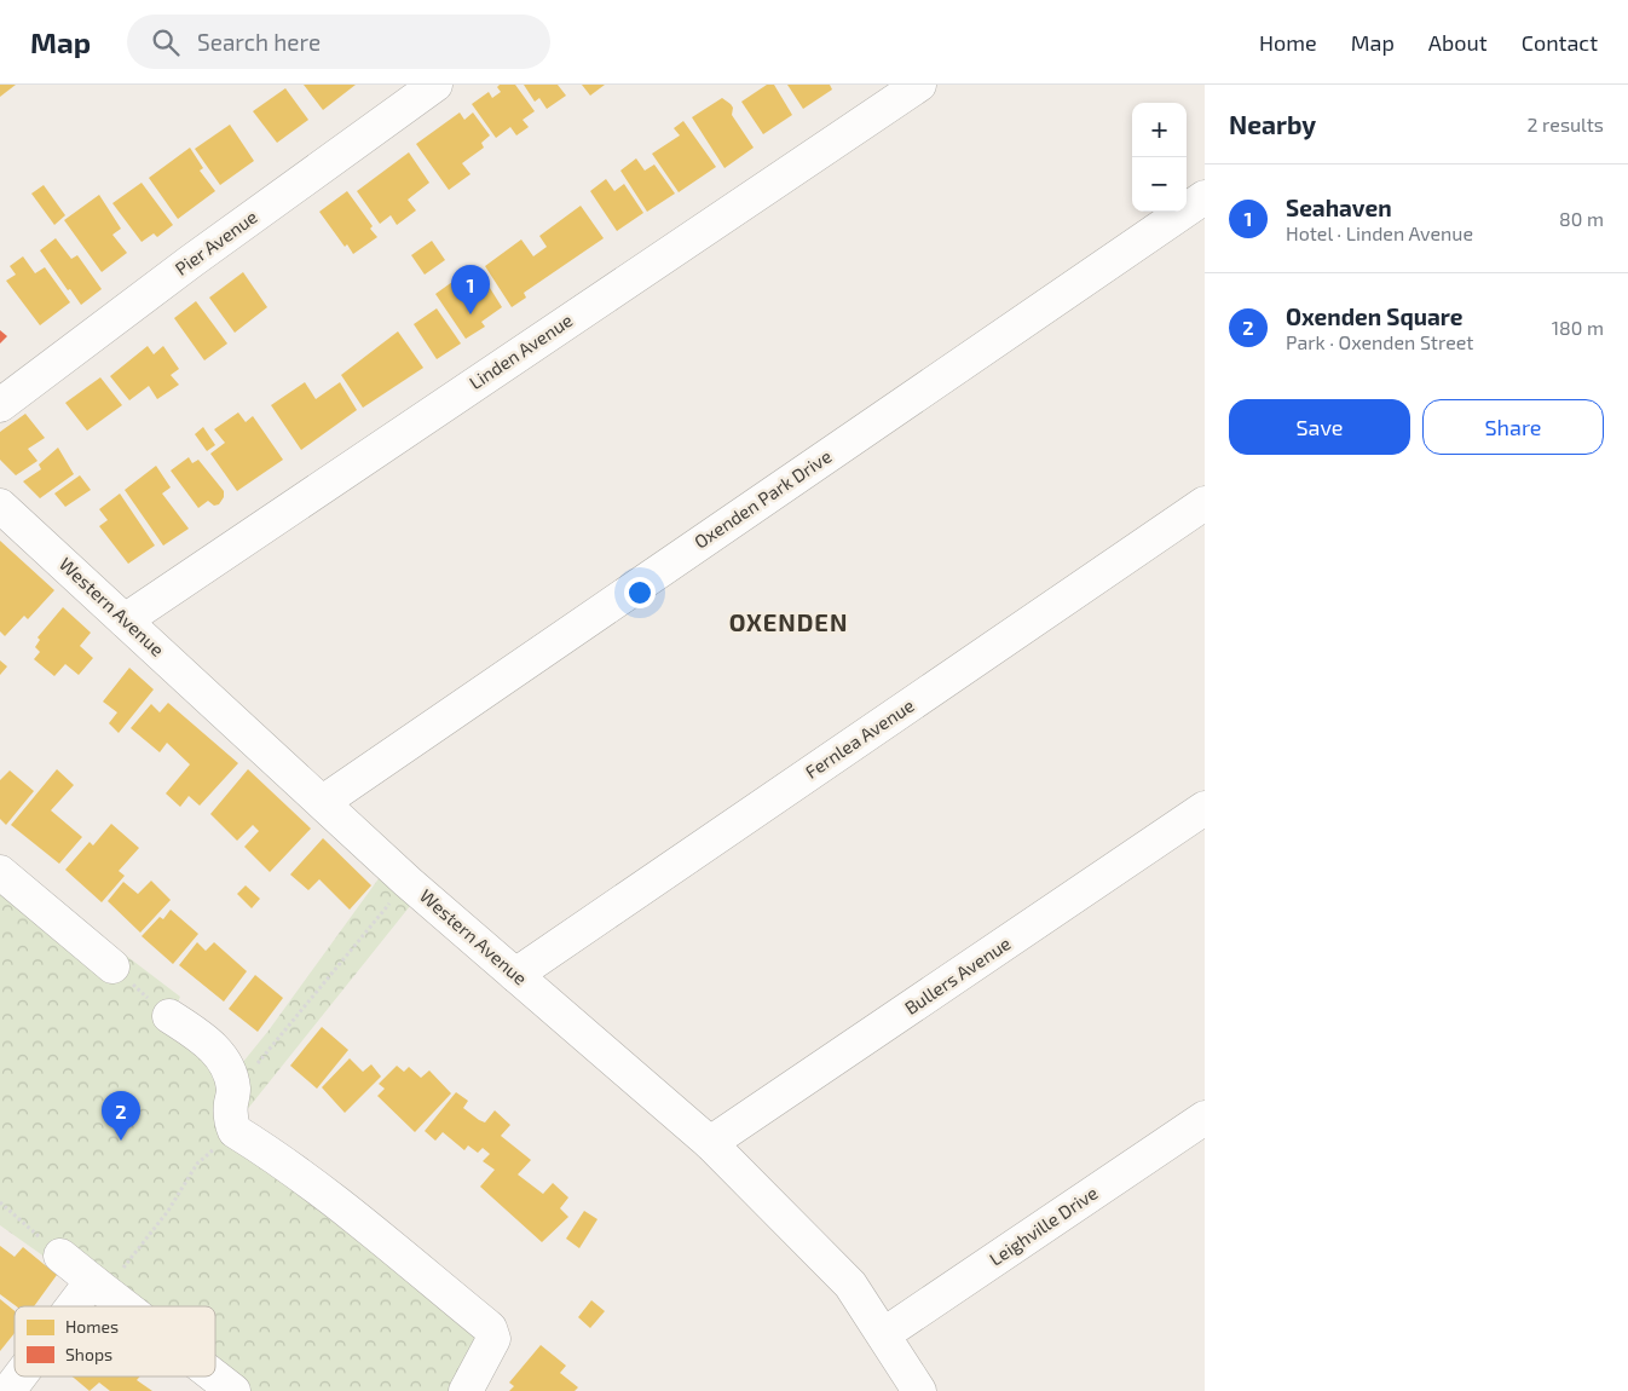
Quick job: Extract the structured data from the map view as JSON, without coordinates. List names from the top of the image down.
{
  "streets": {
    "street": [
      "Pier Avenue",
      "Linden Avenue",
      "Oxenden Park Drive",
      "Western Avenue",
      "Fernlea Avenue",
      "Bullers Avenue",
      "Leighville Drive"
    ]
  },
  "crossings": [
    ["Linden Avenue", "Western Avenue"],
    ["Oxenden Park Drive", "Western Avenue"],
    ["Western Avenue", "Fernlea Avenue"],
    ["Western Avenue", "Bullers Avenue"],
    ["Western Avenue", "Leighville Drive"]
  ],
  "districts": ["OXENDEN"],
  "legend": ["Homes", "Shops"],
  "page": {
    "header": "Map",
    "search": "Search here",
    "nav": [
      "Home",
      "Map",
      "About",
      "Contact"
    ],
    "heading": ["Nearby", "2 results"],
    "map_buttons": ["+", "−"],
    "list": [
      {
        "mark": "1",
        "name": "Seahaven",
        "note": "Hotel · Linden Avenue",
        "value": "80 m"
      },
      {
        "mark": "2",
        "name": "Oxenden Square",
        "note": "Park · Oxenden Street",
        "value": "180 m"
      }
    ],
    "pins": ["1", "2"],
    "buttons": ["Save", "Share"]
  }
}
